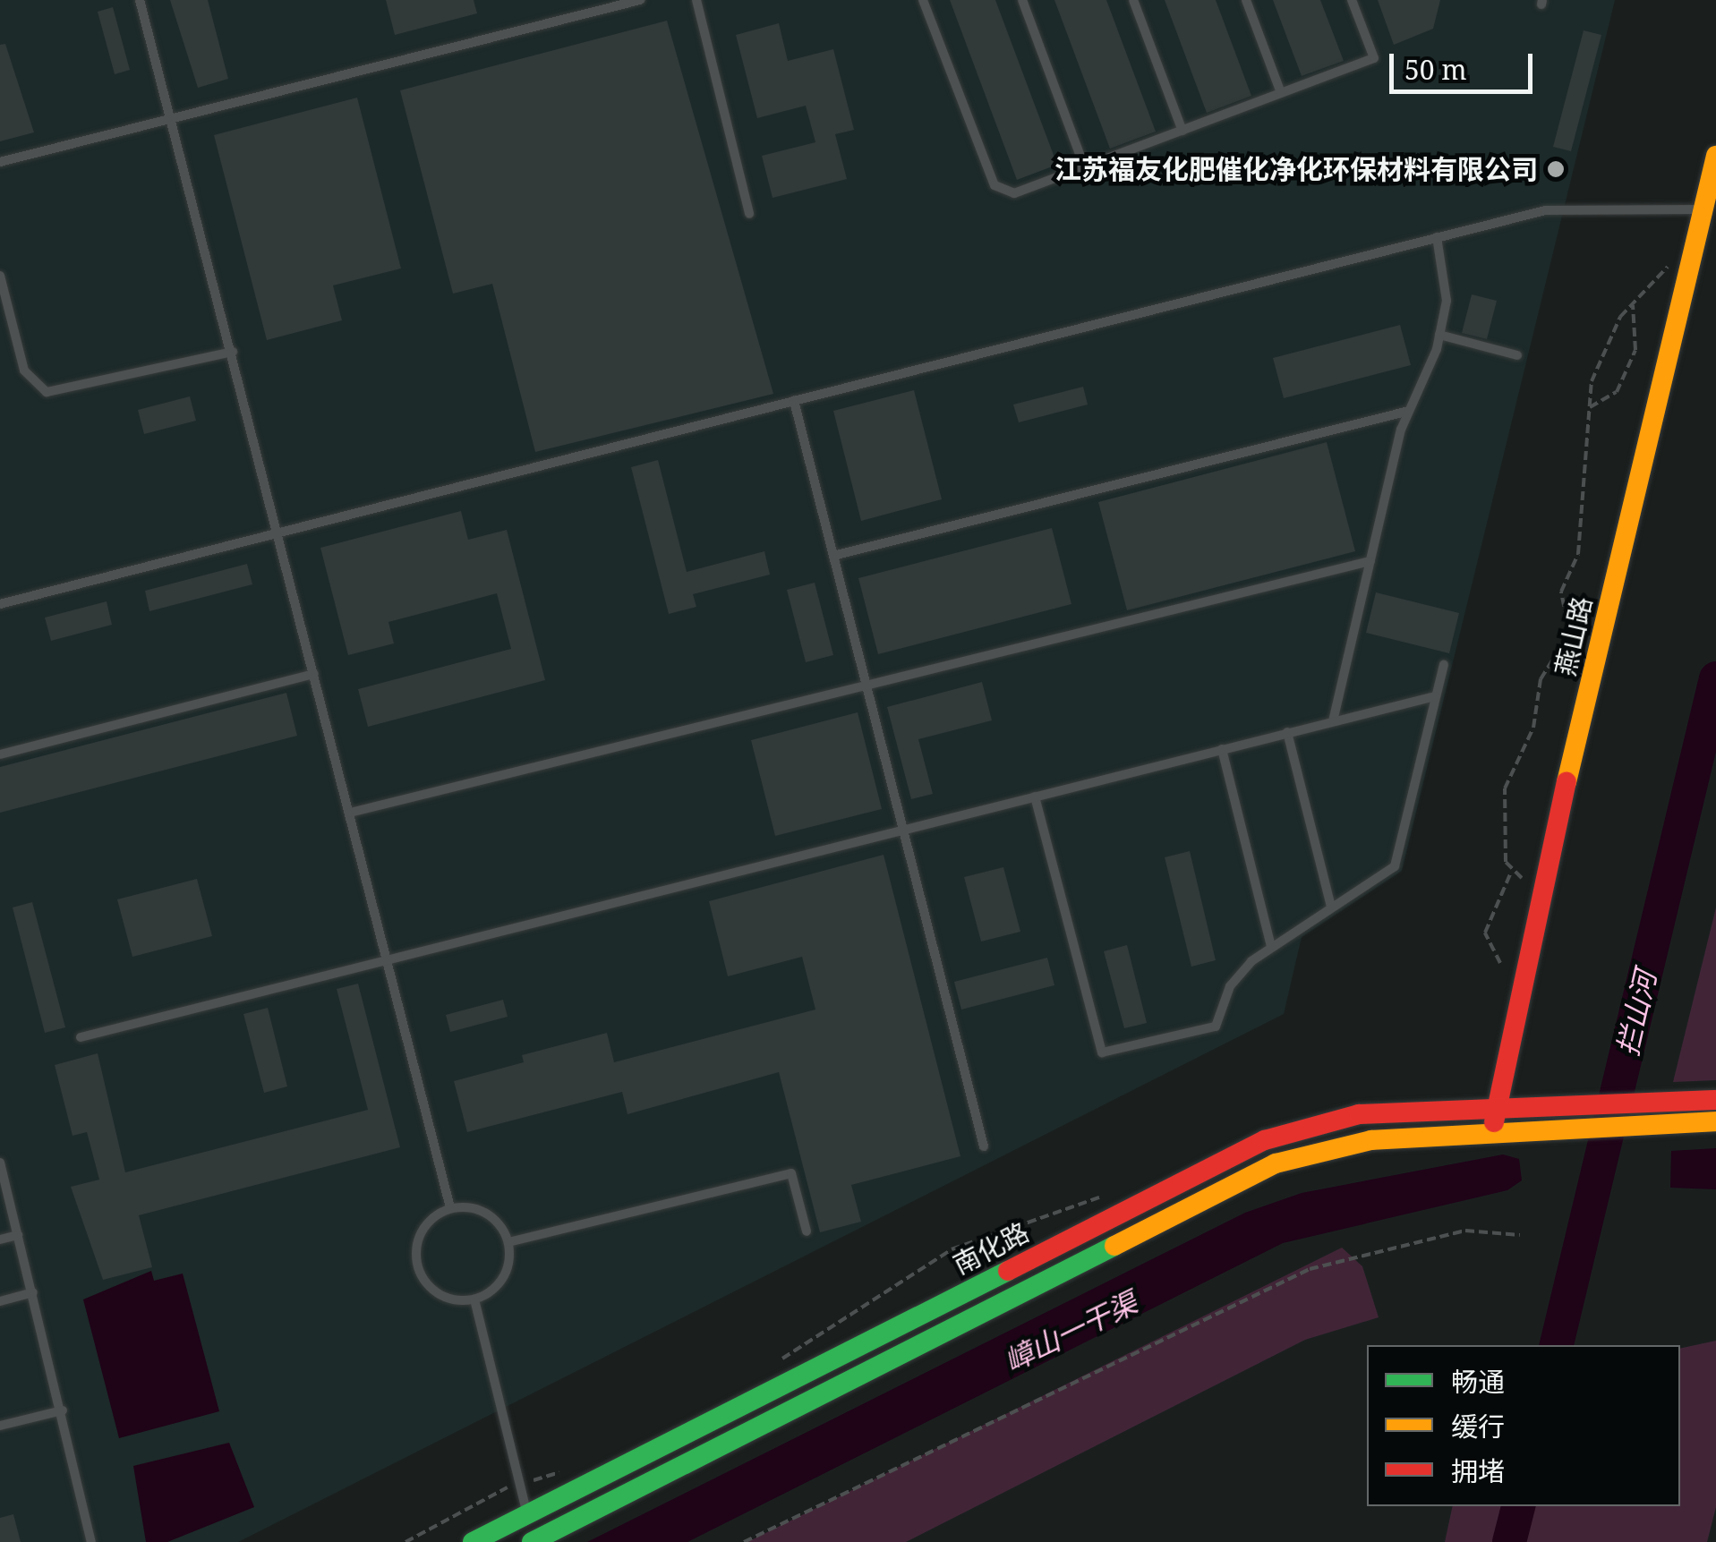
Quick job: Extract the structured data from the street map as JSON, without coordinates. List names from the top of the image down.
{
  "streets": {
    "main road": ["燕山路", "南化路"]
  },
  "crossings": [
    ["燕山路", "南化路"]
  ],
  "water": ["拦山河", "嶂山一干渠"],
  "places": ["江苏福友化肥催化净化环保材料有限公司"],
  "legend": ["畅通", "缓行", "拥堵"],
  "scale_bar": "50 m"
}
